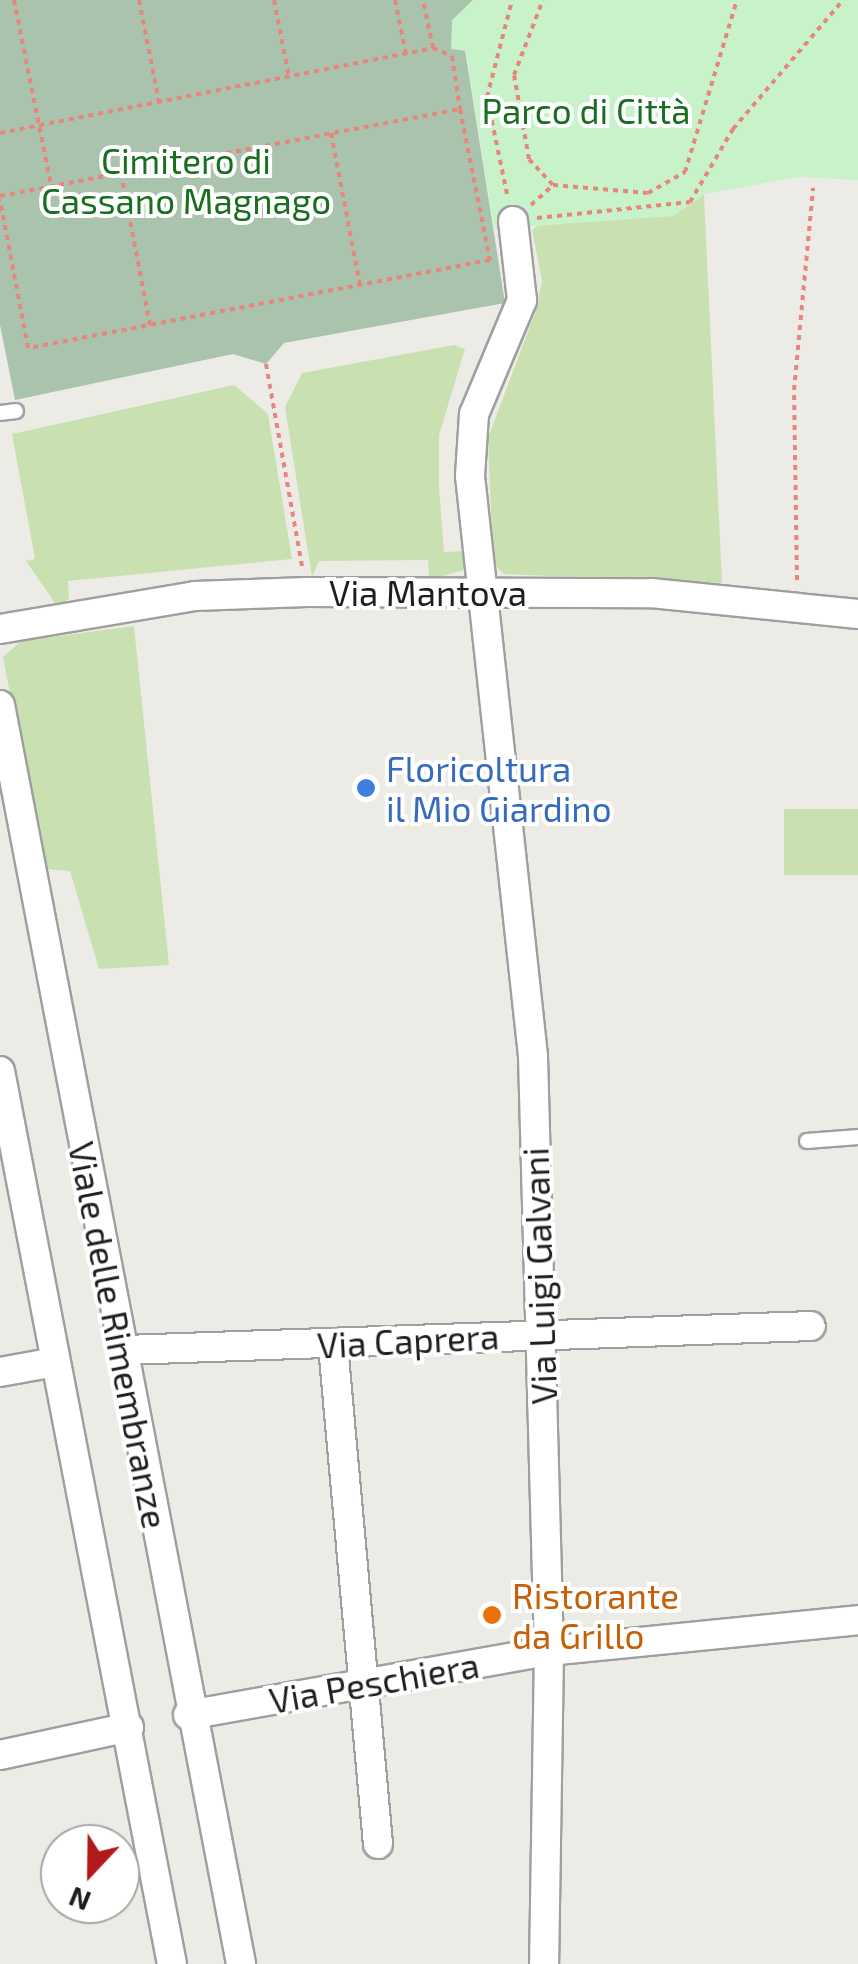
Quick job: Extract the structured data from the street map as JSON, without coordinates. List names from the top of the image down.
{
  "streets": {
    "street": [
      "Via Mantova",
      "Via Luigi Galvani",
      "Viale delle Rimembranze",
      "Via Caprera",
      "Via Peschiera"
    ]
  },
  "crossings": [
    ["Via Mantova", "Via Luigi Galvani"],
    ["Via Luigi Galvani", "Via Caprera"],
    ["Via Luigi Galvani", "Via Peschiera"],
    ["Viale delle Rimembranze", "Via Caprera"],
    ["Viale delle Rimembranze", "Via Peschiera"]
  ],
  "parks": ["Parco di Città", "Cimitero di Cassano Magnago"],
  "places": ["Floricoltura il Mio Giardino", "Ristorante da Grillo"],
  "north": "bottom"
}
